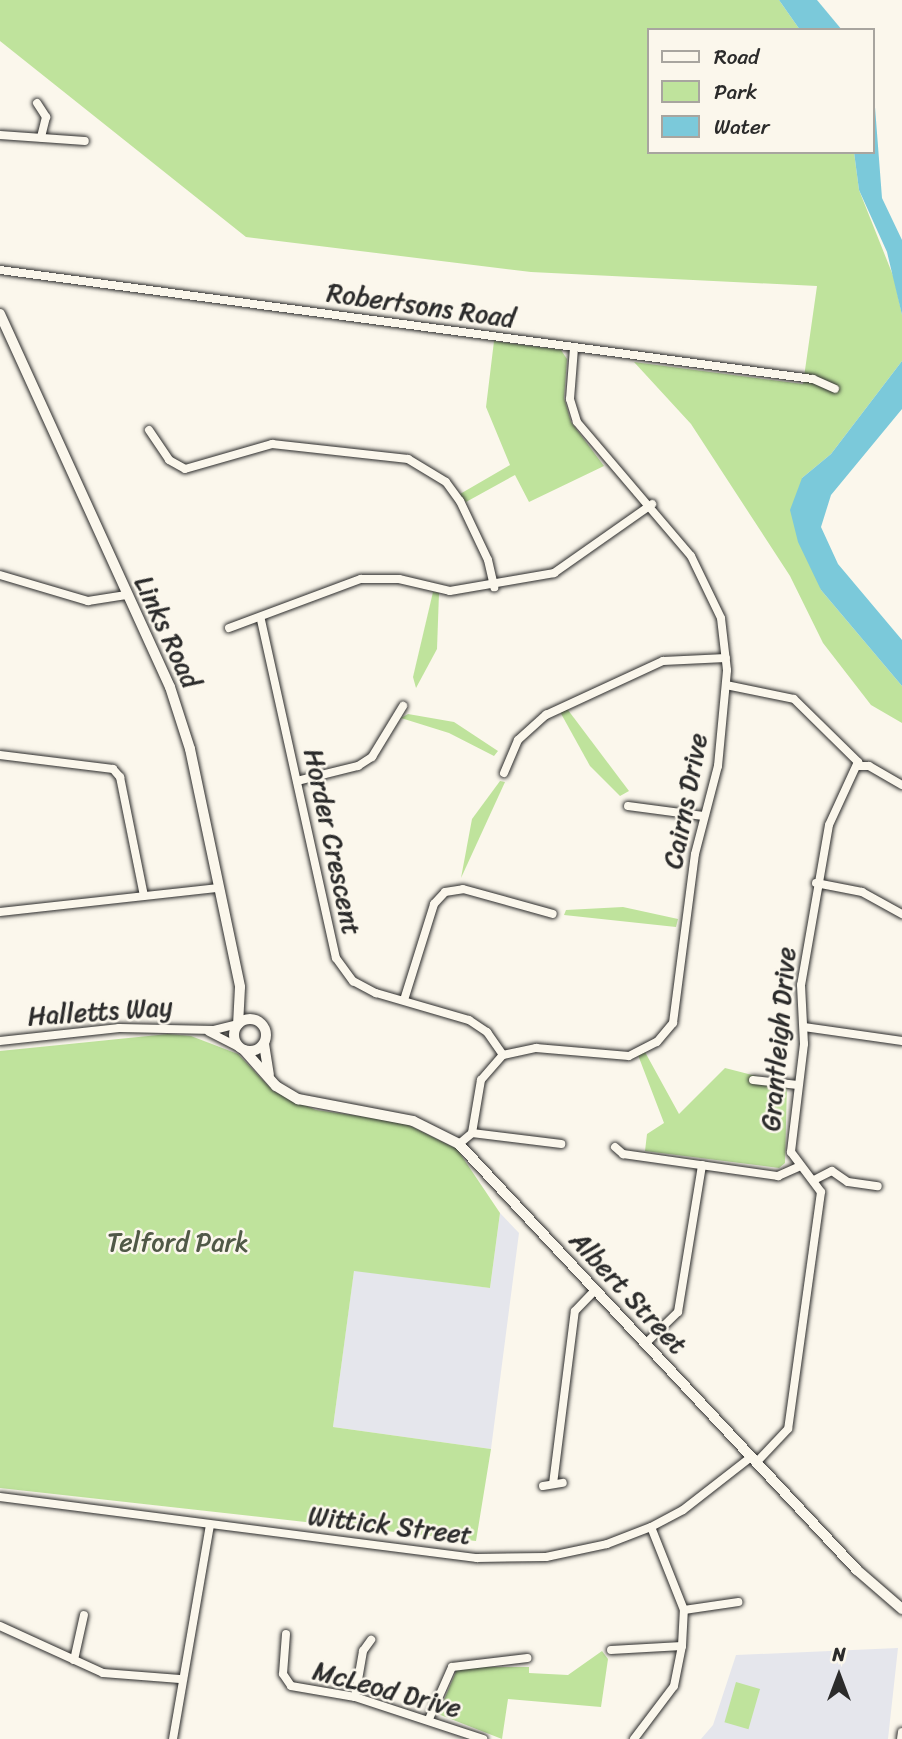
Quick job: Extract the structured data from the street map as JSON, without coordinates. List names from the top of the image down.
{
  "streets": {
    "street": [
      "Robertsons Road",
      "Links Road",
      "Cairns Drive",
      "Horder Crescent",
      "Halletts Way",
      "Grantleigh Drive",
      "Albert Street",
      "Wittick Street",
      "McLeod Drive"
    ]
  },
  "crossings": [
    ["Robertsons Road", "Cairns Drive"],
    ["Links Road", "Halletts Way"],
    ["Links Road", "Albert Street"],
    ["Cairns Drive", "Horder Crescent"],
    ["Halletts Way", "Albert Street"],
    ["Albert Street", "Wittick Street"]
  ],
  "parks": ["Telford Park"],
  "legend": ["Road", "Park", "Water"],
  "north": "top"
}
